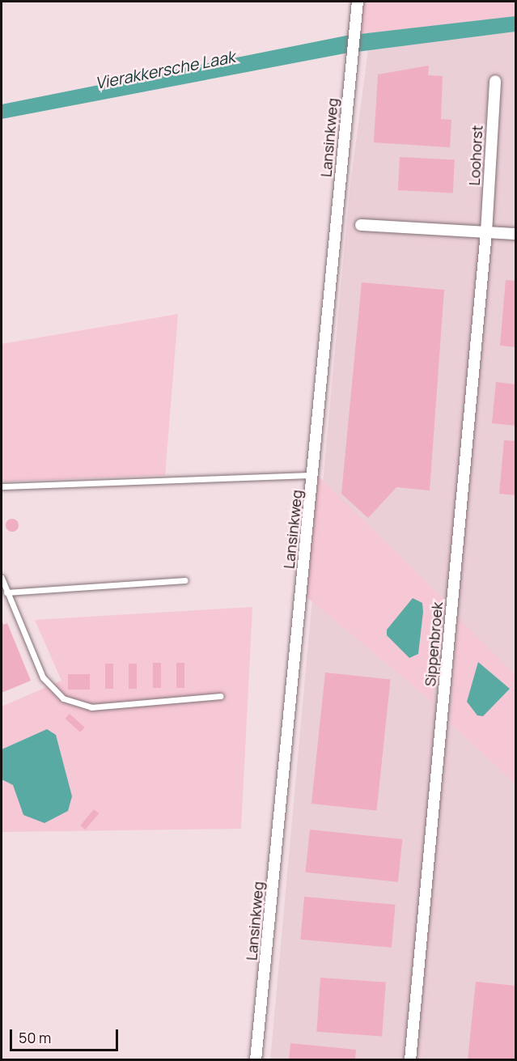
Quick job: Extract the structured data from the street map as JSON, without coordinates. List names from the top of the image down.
{
  "streets": {
    "street": ["Lansinkweg", "Loohorst", "Sippenbroek"]
  },
  "crossings": [
    ["Loohorst", "Sippenbroek"]
  ],
  "water": ["Vierakkersche Laak"],
  "scale_bar": "50 m"
}
